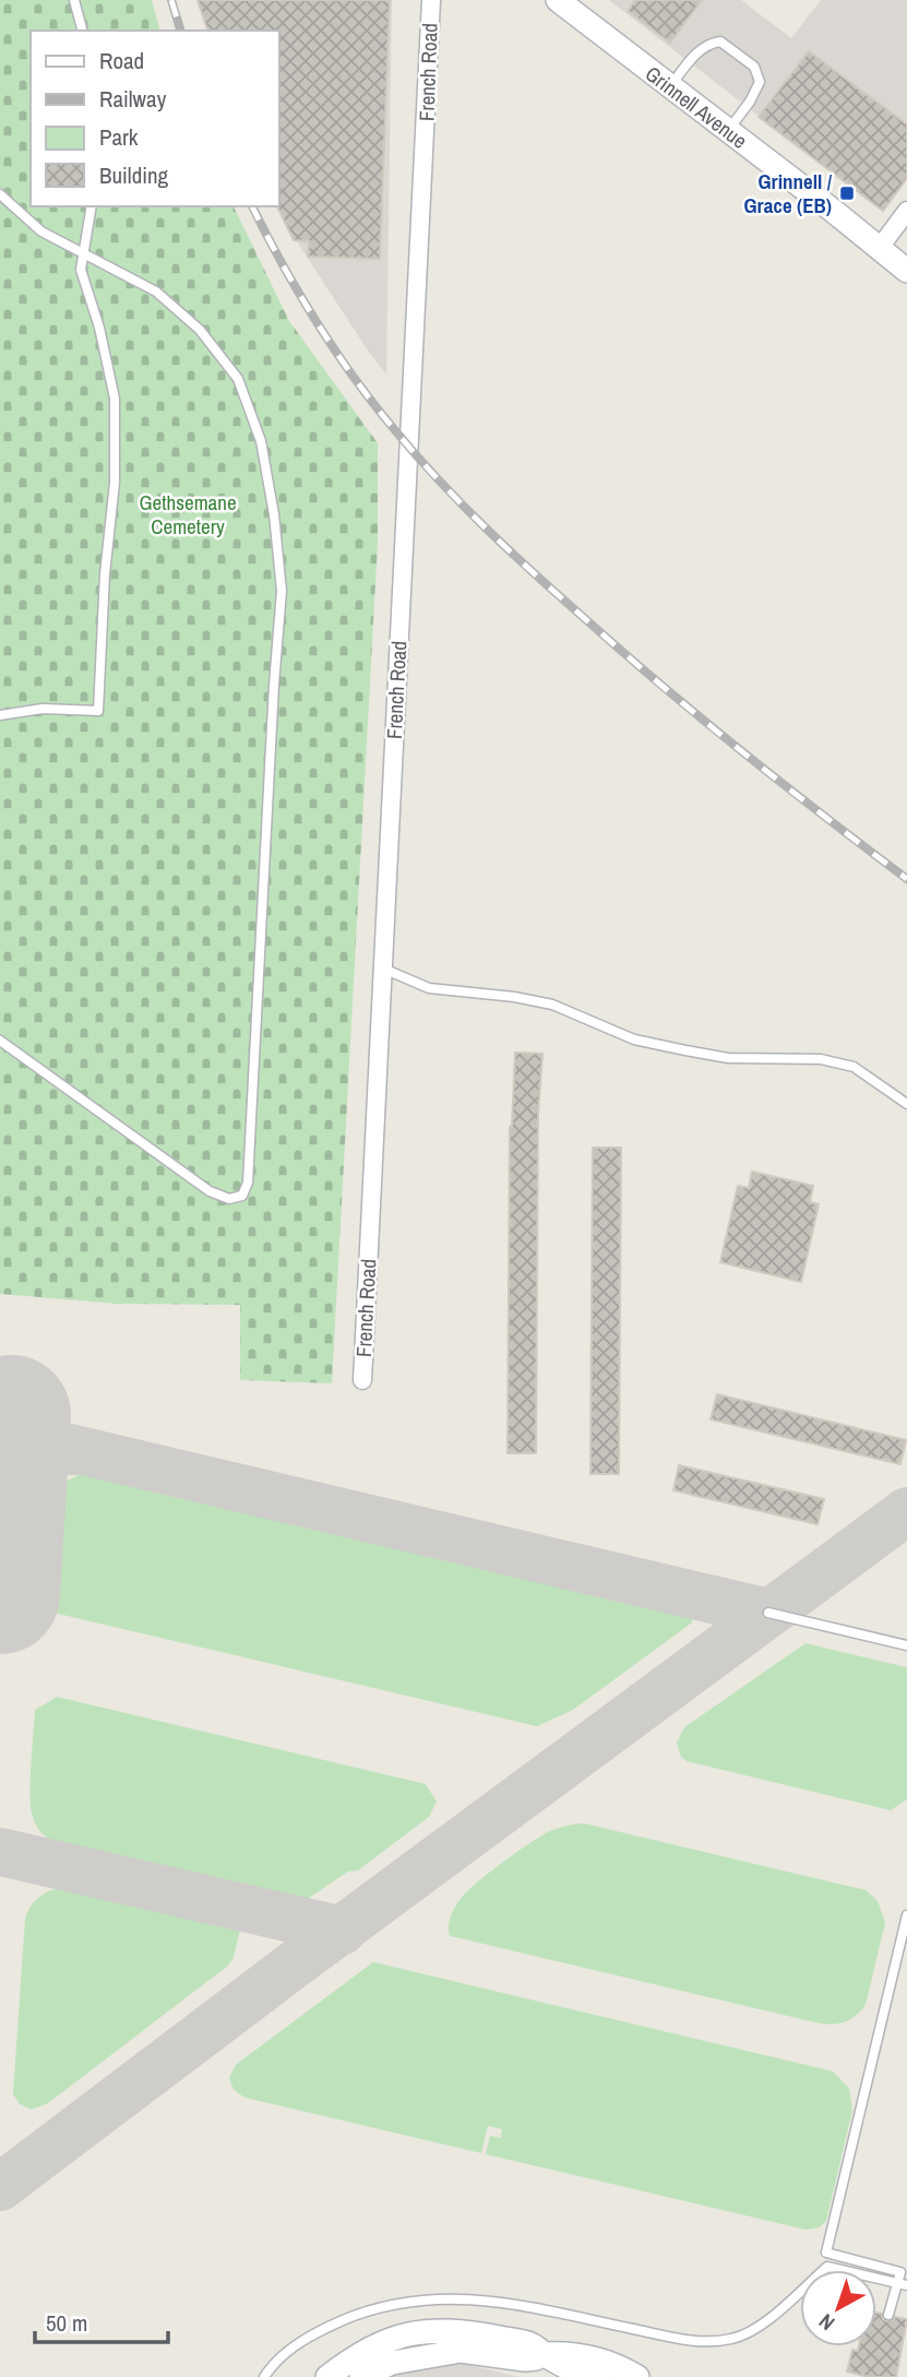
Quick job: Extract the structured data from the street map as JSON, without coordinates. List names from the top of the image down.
{
  "streets": {
    "street": ["French Road", "Grinnell Avenue"]
  },
  "parks": ["Gethsemane Cemetery"],
  "places": {
    "transit": ["Grinnell / Grace (EB)"]
  },
  "legend": [
    "Road",
    "Railway",
    "Park",
    "Building"
  ],
  "scale_bar": "50 m",
  "north": "bottom left"
}
